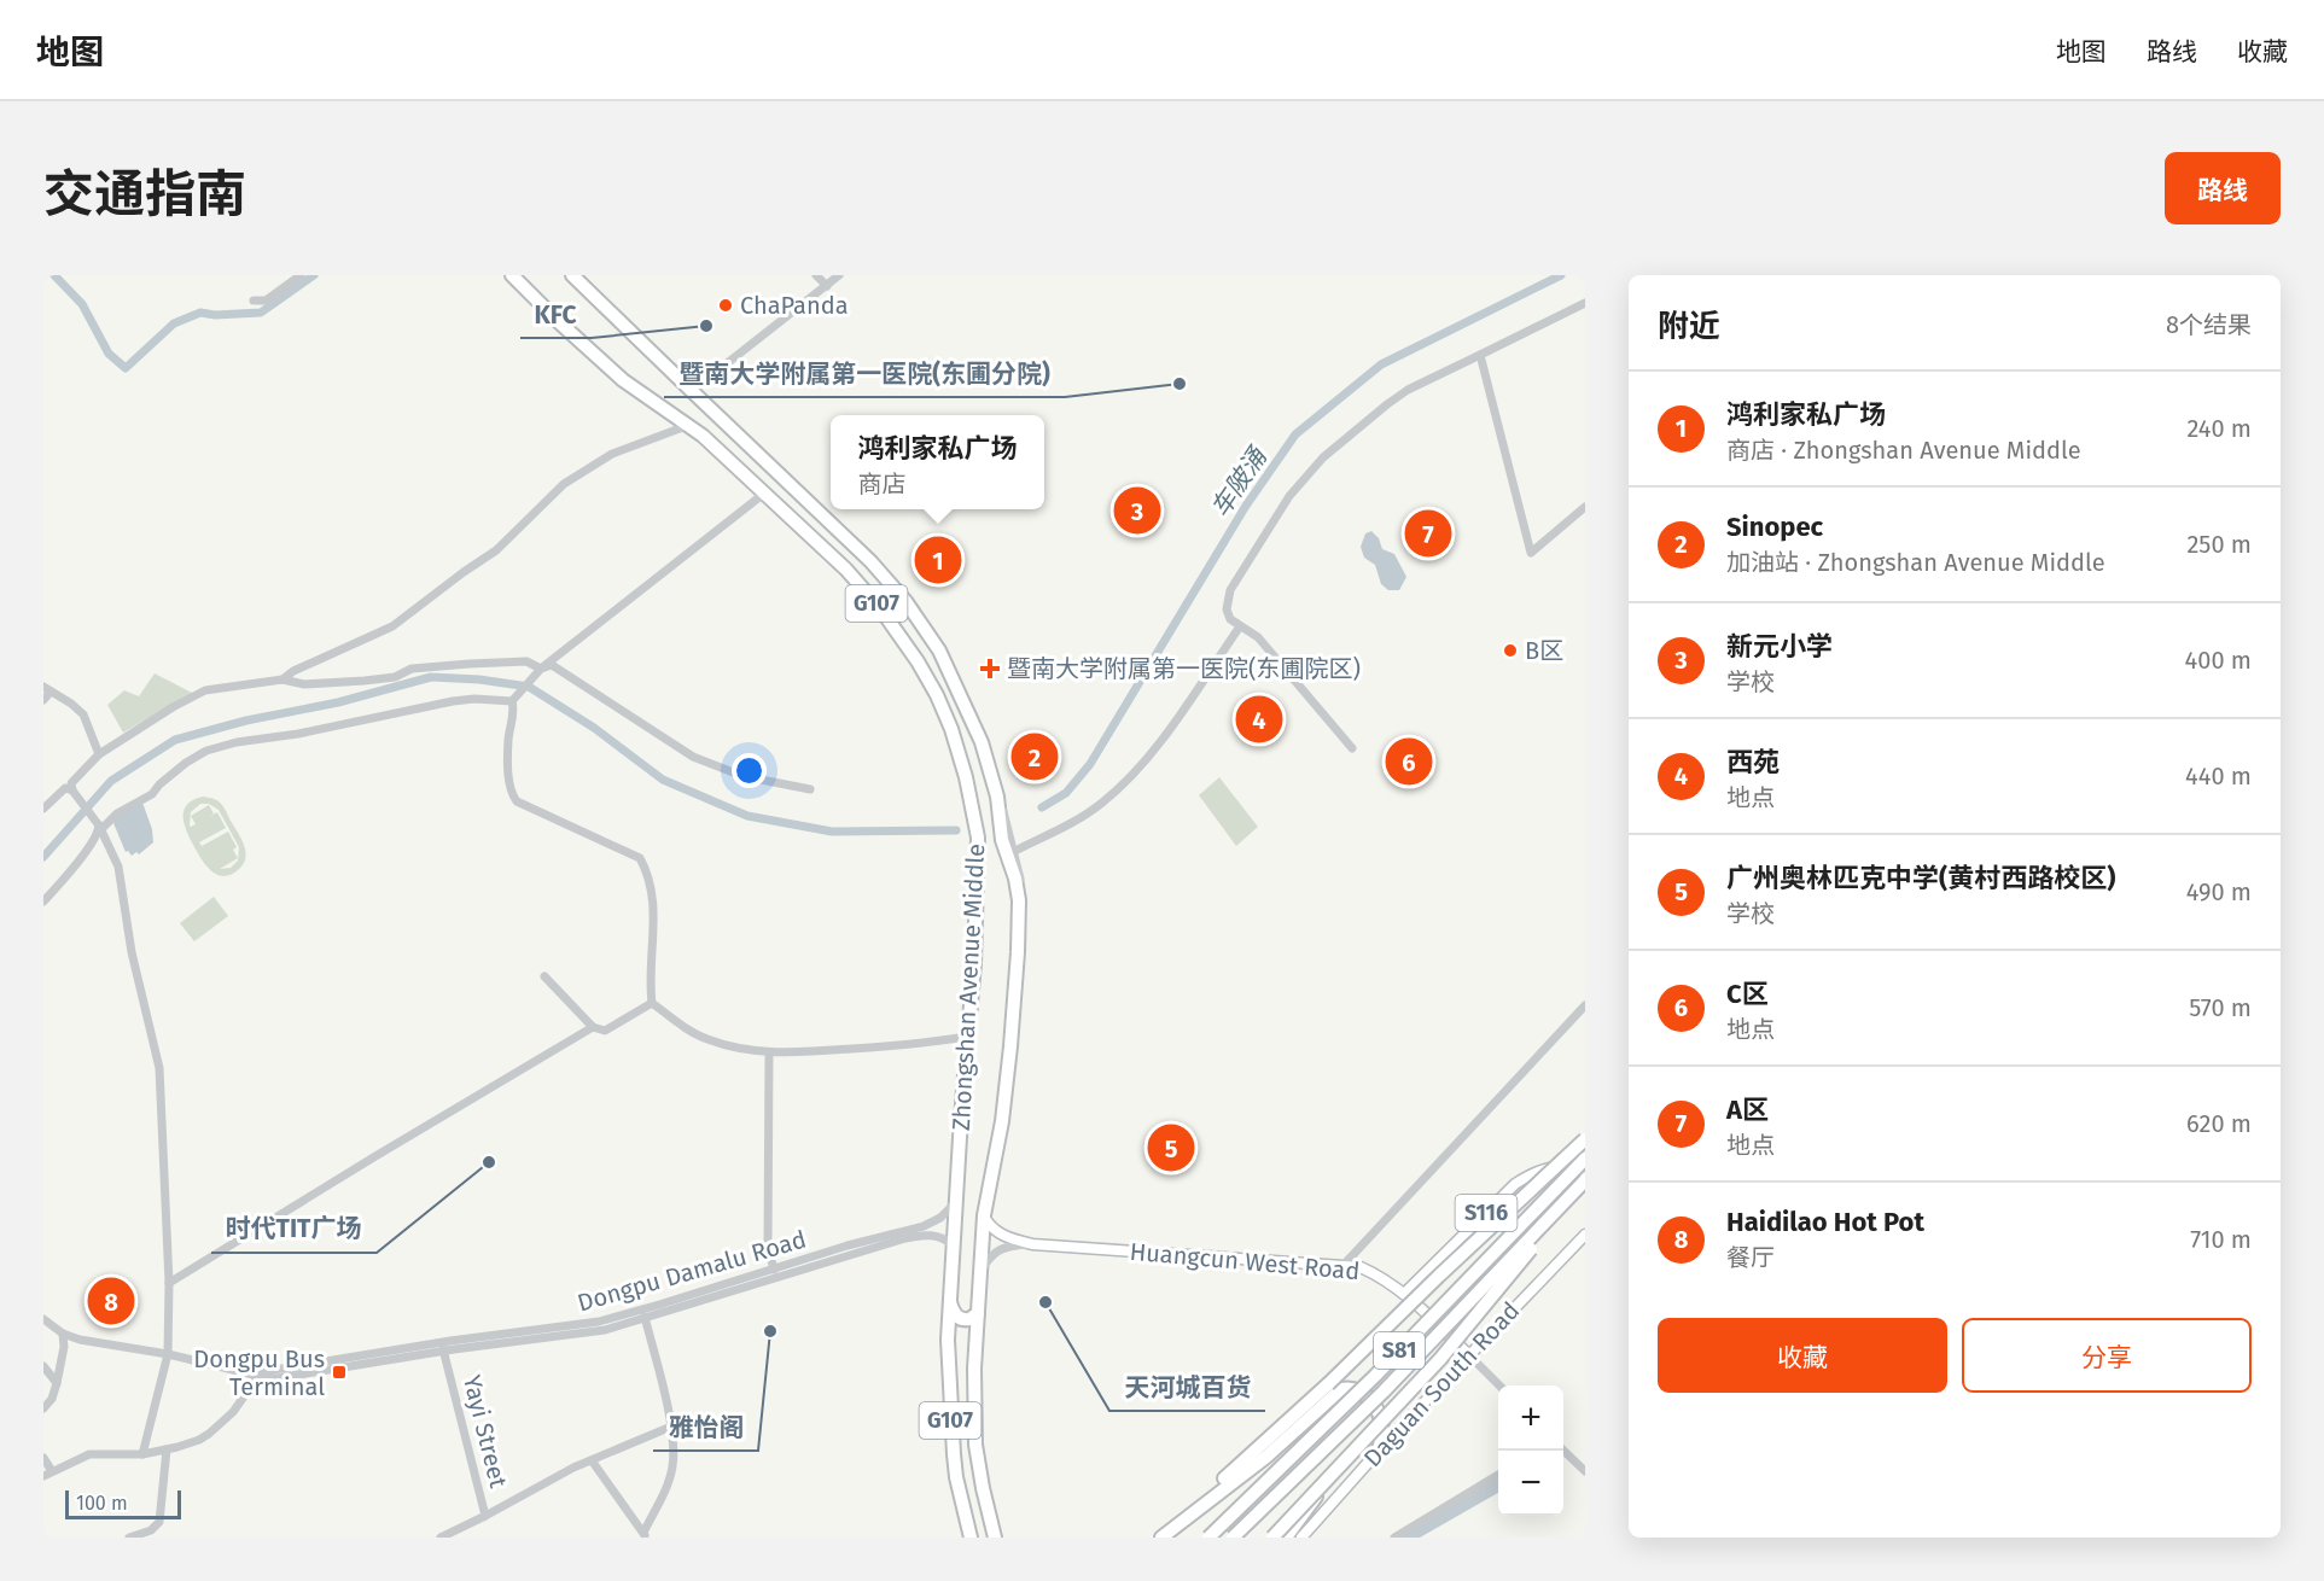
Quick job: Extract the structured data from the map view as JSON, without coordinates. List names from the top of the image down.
{
  "streets": {
    "highway": ["G107", "Zhongshan Avenue Middle", "S81"],
    "main road": ["S116", "Huangcun West Road", "Daguan South Road"],
    "street": ["Dongpu Damalu Road", "Yayi Street"]
  },
  "crossings": [
    ["Zhongshan Avenue Middle", "Huangcun West Road"],
    ["Zhongshan Avenue Middle", "Dongpu Damalu Road"],
    ["S116", "Huangcun West Road"],
    ["Huangcun West Road", "Daguan South Road"],
    ["Dongpu Damalu Road", "Yayi Street"]
  ],
  "water": ["车陂涌"],
  "places": {
    "other": [
      "ChaPanda",
      "KFC",
      "暨南大学附属第一医院(东圃分院)",
      "B区",
      "时代TIT广场",
      "天河城百货",
      "雅怡阁"
    ],
    "health": ["暨南大学附属第一医院(东圃院区)"],
    "transit": ["Dongpu Bus Terminal"]
  },
  "scale_bar": "100 m",
  "page": {
    "header": "地图",
    "nav": ["地图", "路线", "收藏"],
    "title": "交通指南",
    "buttons": [
      "路线",
      ["收藏", "分享"]
    ],
    "heading": ["附近", "8个结果"],
    "list": [
      {
        "mark": "1",
        "name": "鸿利家私广场",
        "note": "商店 · Zhongshan Avenue Middle",
        "value": "240 m"
      },
      {
        "mark": "2",
        "name": "Sinopec",
        "note": "加油站 · Zhongshan Avenue Middle",
        "value": "250 m"
      },
      {
        "mark": "3",
        "name": "新元小学",
        "note": "学校",
        "value": "400 m"
      },
      {
        "mark": "4",
        "name": "西苑",
        "note": "地点",
        "value": "440 m"
      },
      {
        "mark": "5",
        "name": "广州奥林匹克中学(黄村西路校区)",
        "note": "学校",
        "value": "490 m"
      },
      {
        "mark": "6",
        "name": "C区",
        "note": "地点",
        "value": "570 m"
      },
      {
        "mark": "7",
        "name": "A区",
        "note": "地点",
        "value": "620 m"
      },
      {
        "mark": "8",
        "name": "Haidilao Hot Pot",
        "note": "餐厅",
        "value": "710 m"
      }
    ],
    "popup": ["鸿利家私广场", "商店"],
    "pins": [
      "3",
      "7",
      "1",
      "4",
      "2",
      "6",
      "5",
      "8"
    ],
    "map_buttons": ["+", "−"],
    "scale": "100 m"
  }
}
